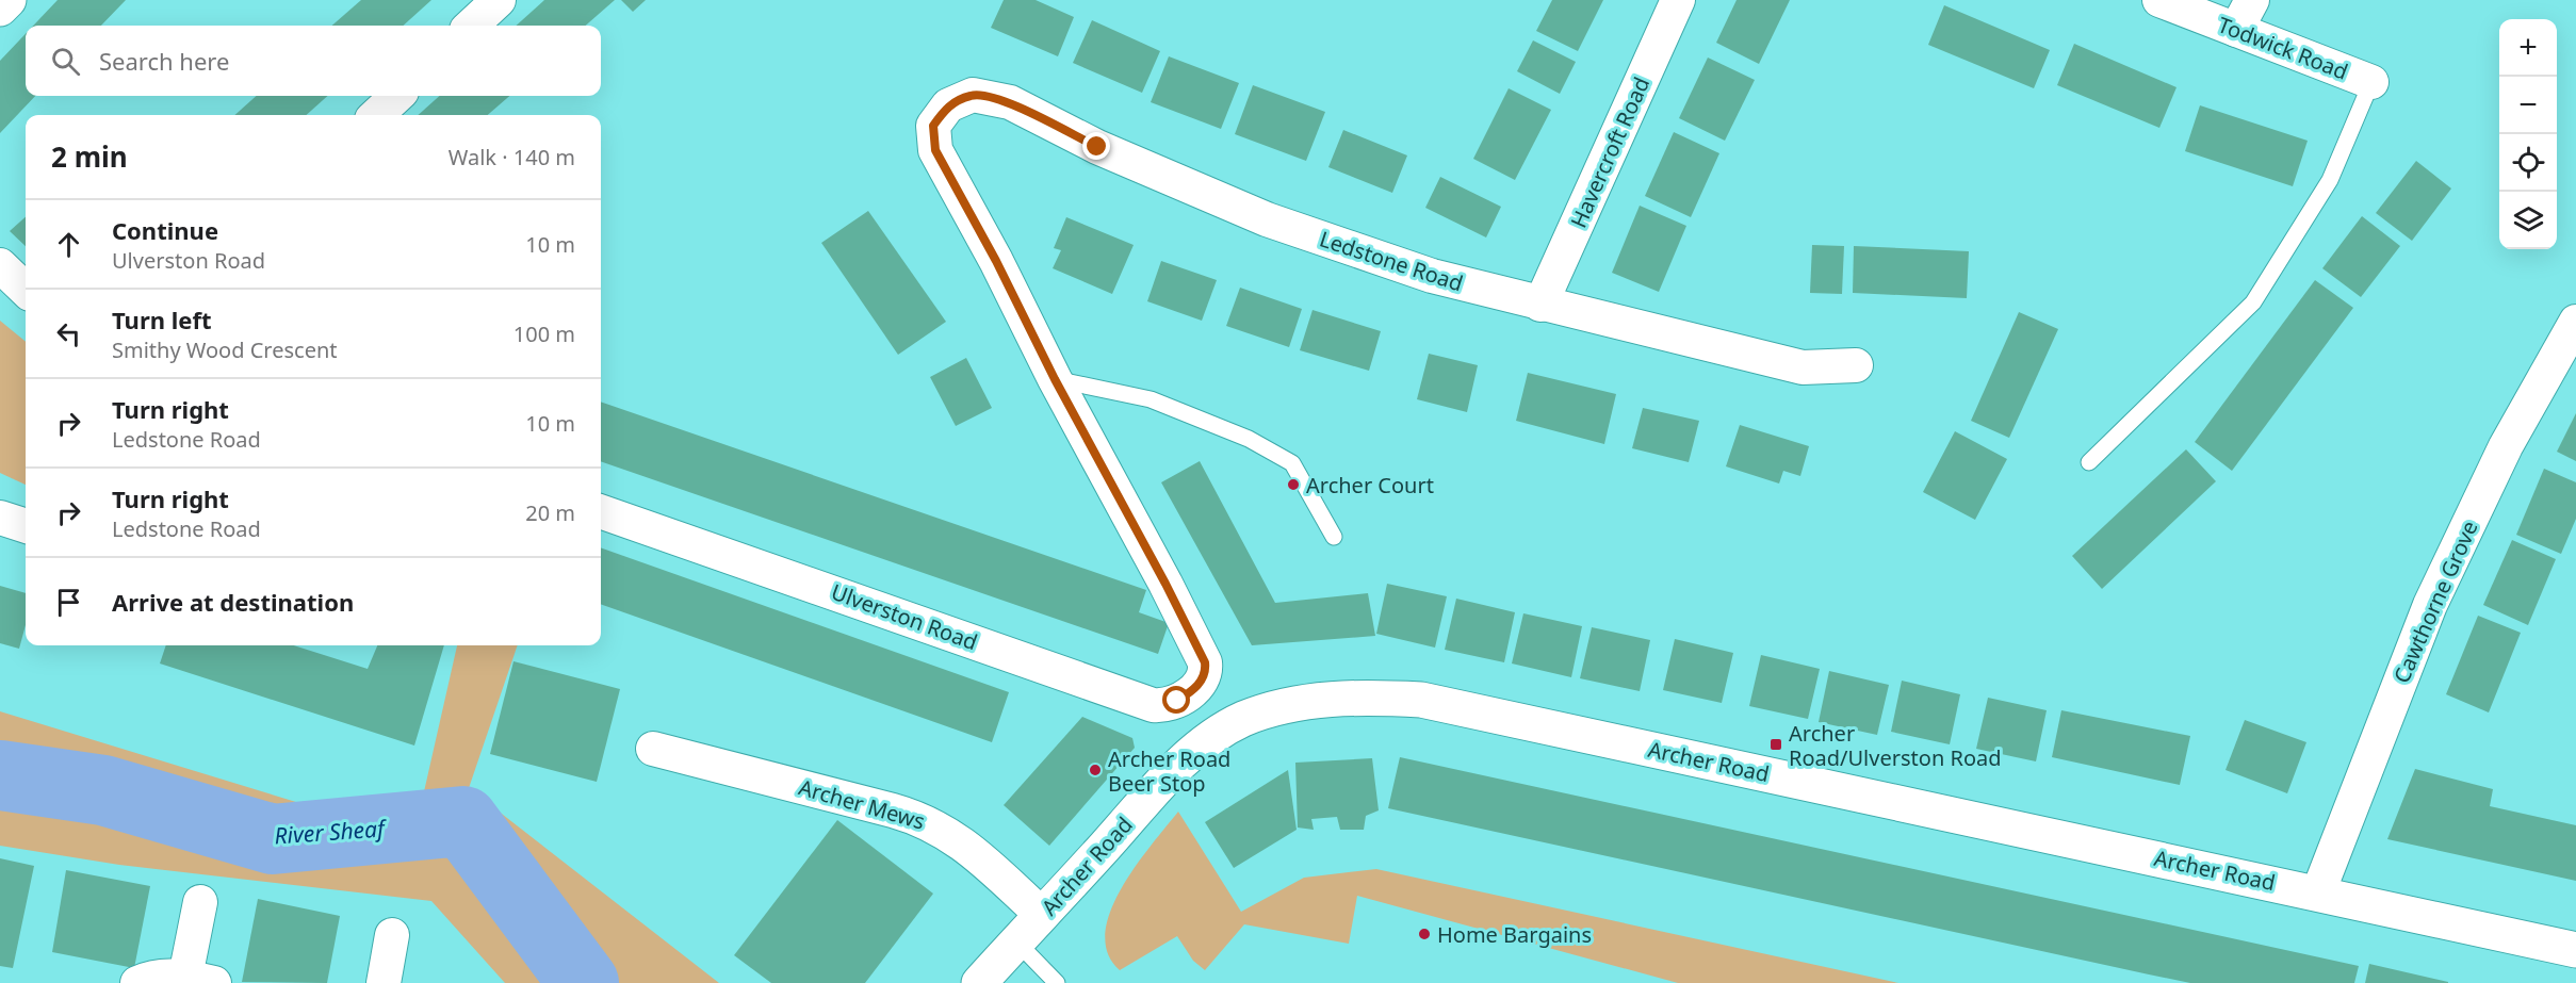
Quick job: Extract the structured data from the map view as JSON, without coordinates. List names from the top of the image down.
{
  "streets": {
    "street": [
      "Todwick Road",
      "Havercroft Road",
      "Ledstone Road",
      "Cawthorne Grove",
      "Ulverston Road",
      "Archer Road",
      "Archer Mews"
    ]
  },
  "crossings": [
    ["Havercroft Road", "Ledstone Road"],
    ["Ledstone Road", "Ulverston Road"],
    ["Cawthorne Grove", "Archer Road"],
    ["Archer Road", "Archer Mews"]
  ],
  "water": ["River Sheaf"],
  "places": {
    "other": ["Archer Court", "Archer Road Beer Stop", "Home Bargains"],
    "transit": ["Archer Road/Ulverston Road"]
  },
  "page": {
    "map_buttons": ["+", "−"],
    "search": "Search here",
    "heading": ["2 min", "Walk · 140 m"],
    "list": [
      ["Continue", "Ulverston Road", "10 m"],
      ["Turn left", "Smithy Wood Crescent", "100 m"],
      ["Turn right", "Ledstone Road", "10 m"],
      ["Turn right", "Ledstone Road", "20 m"],
      "Arrive at destination"
    ]
  }
}
